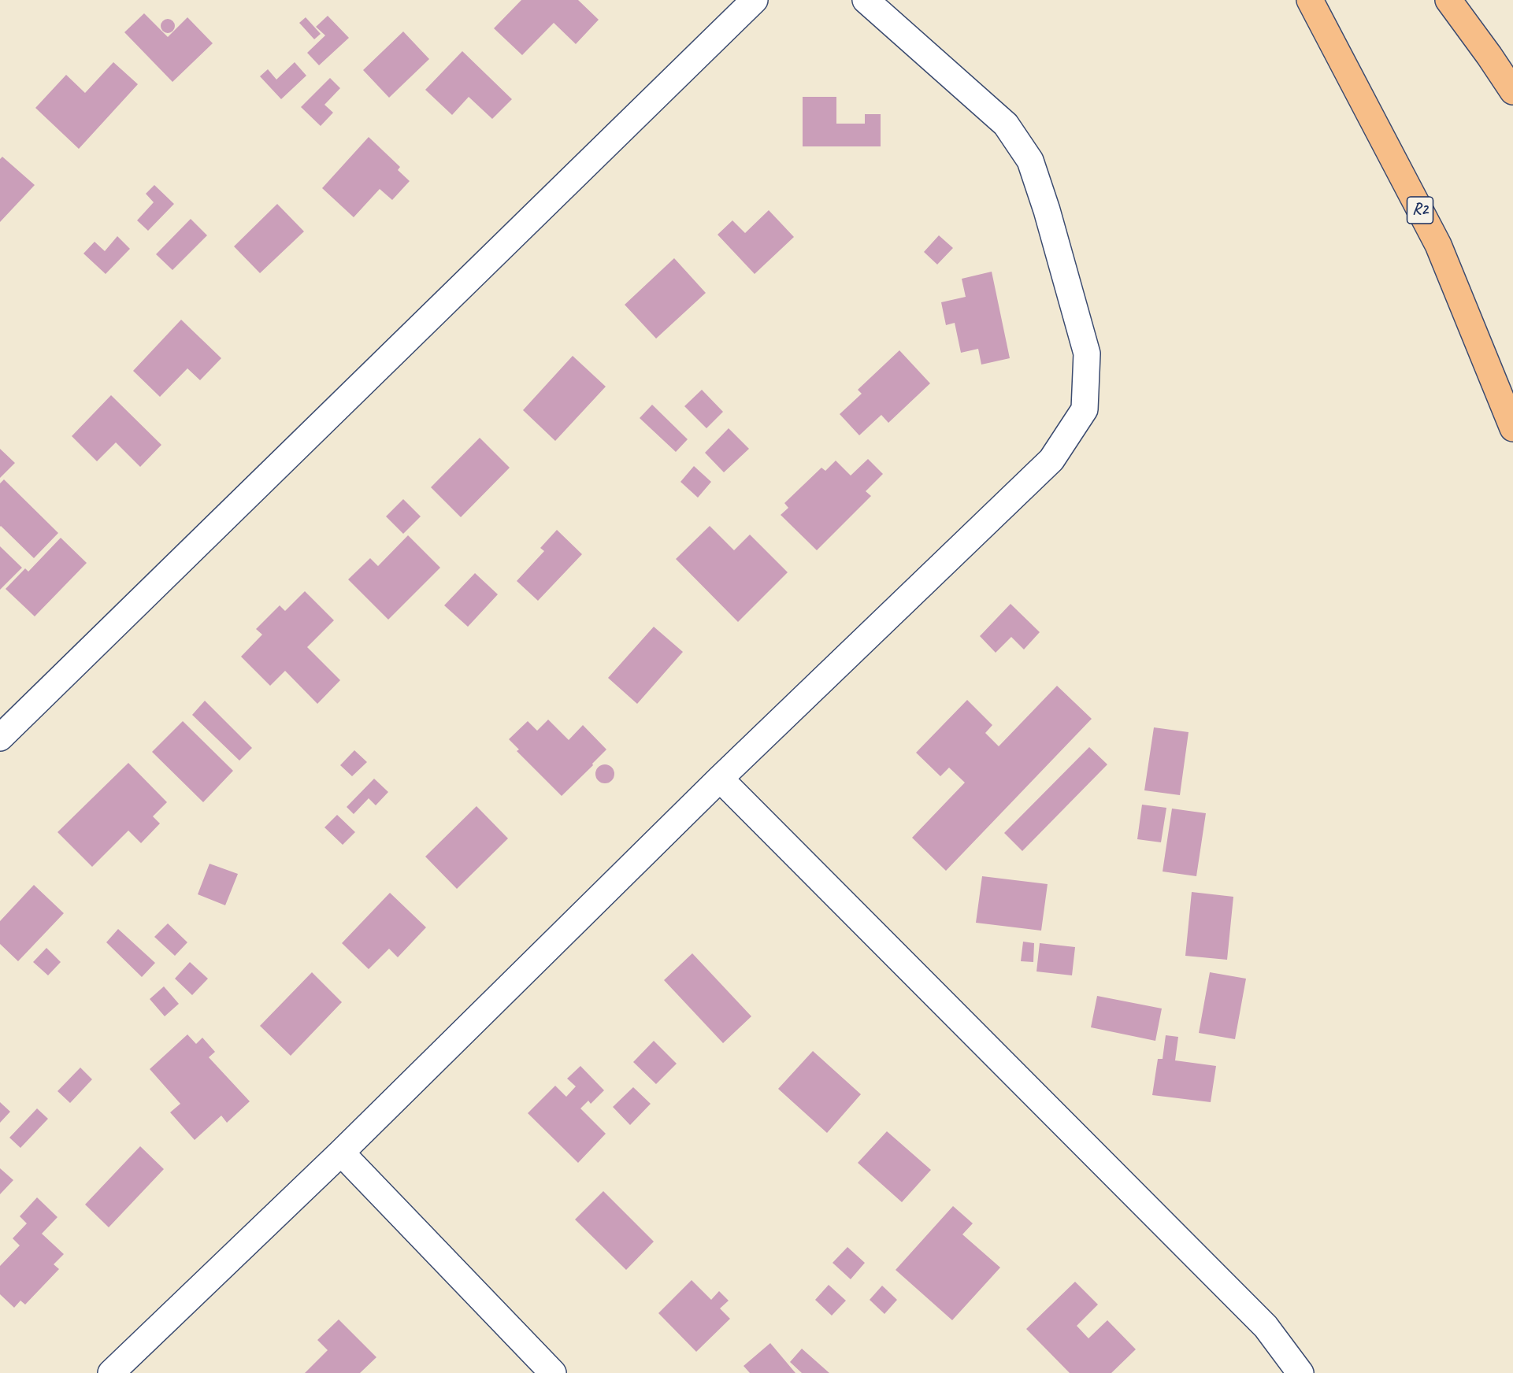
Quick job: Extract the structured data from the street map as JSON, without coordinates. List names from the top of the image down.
{
  "streets": {
    "highway": ["R2"]
  }
}
